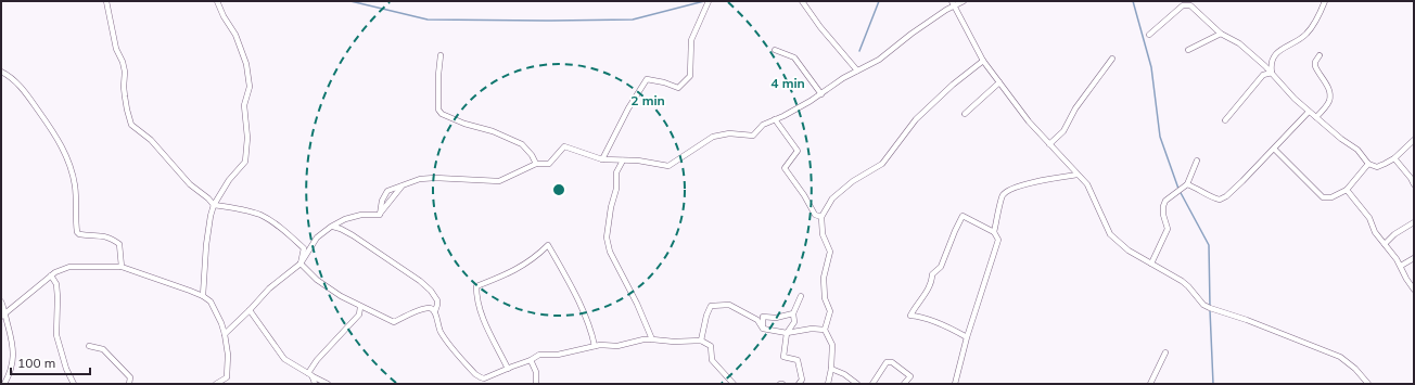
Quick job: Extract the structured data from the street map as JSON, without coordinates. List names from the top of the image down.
{
  "scale_bar": "100 m",
  "rings": ["4 min", "2 min"]
}
